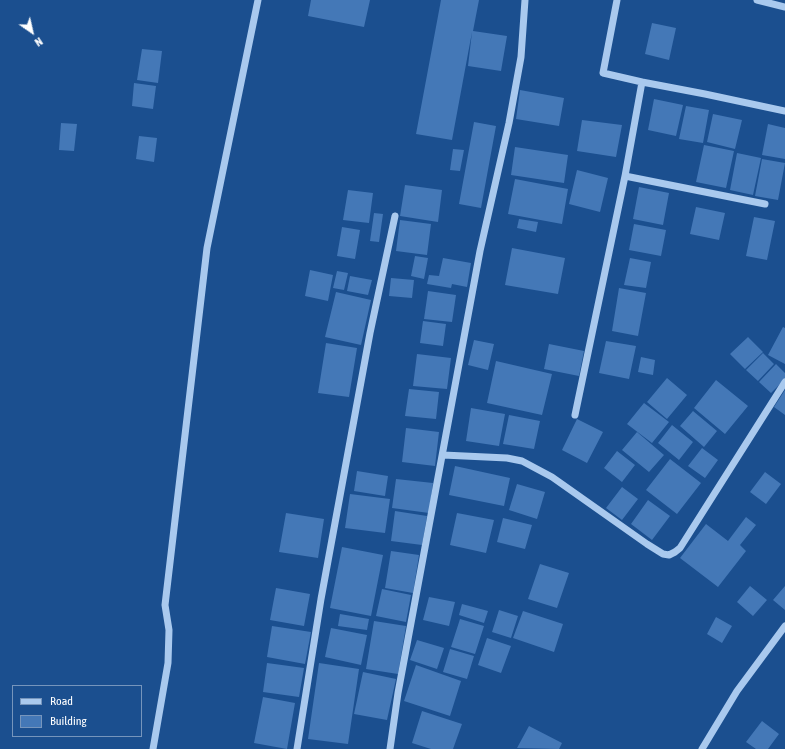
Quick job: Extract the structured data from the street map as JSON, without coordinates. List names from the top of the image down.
{
  "legend": ["Road", "Building"],
  "north": "bottom right"
}
